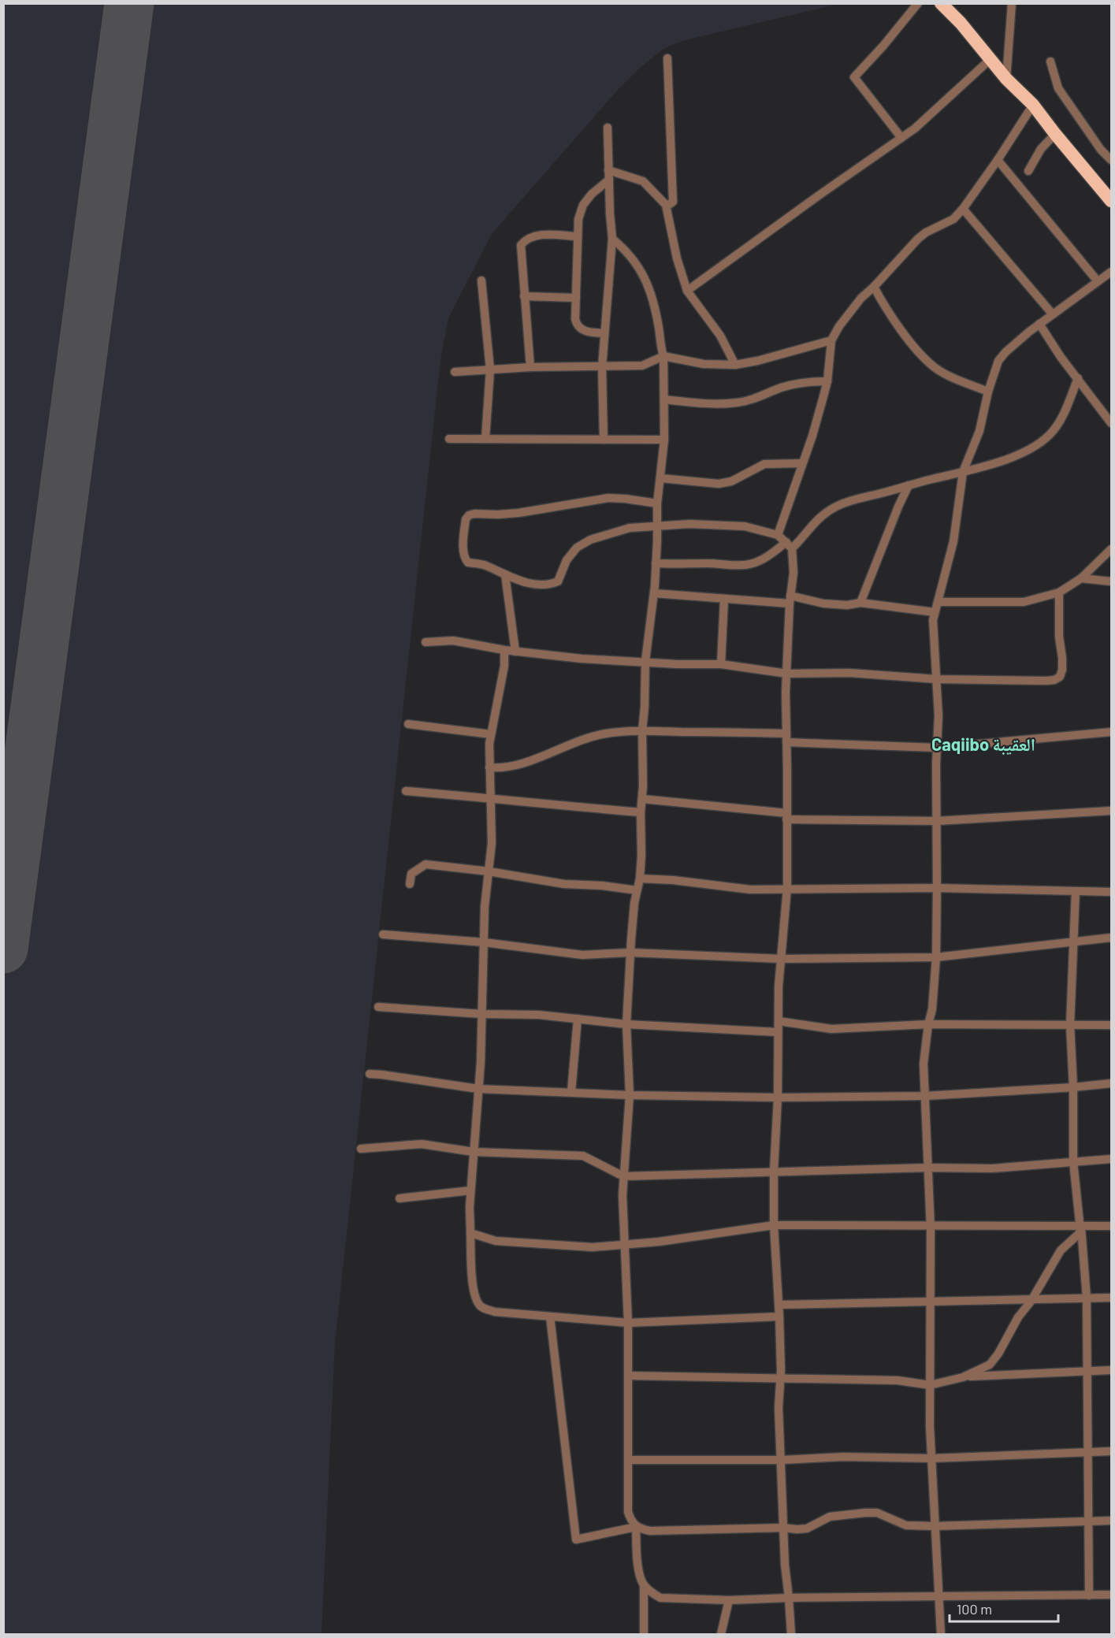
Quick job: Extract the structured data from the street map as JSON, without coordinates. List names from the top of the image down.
{
  "districts": ["Caqiibo العقيبة"],
  "scale_bar": "100 m"
}
